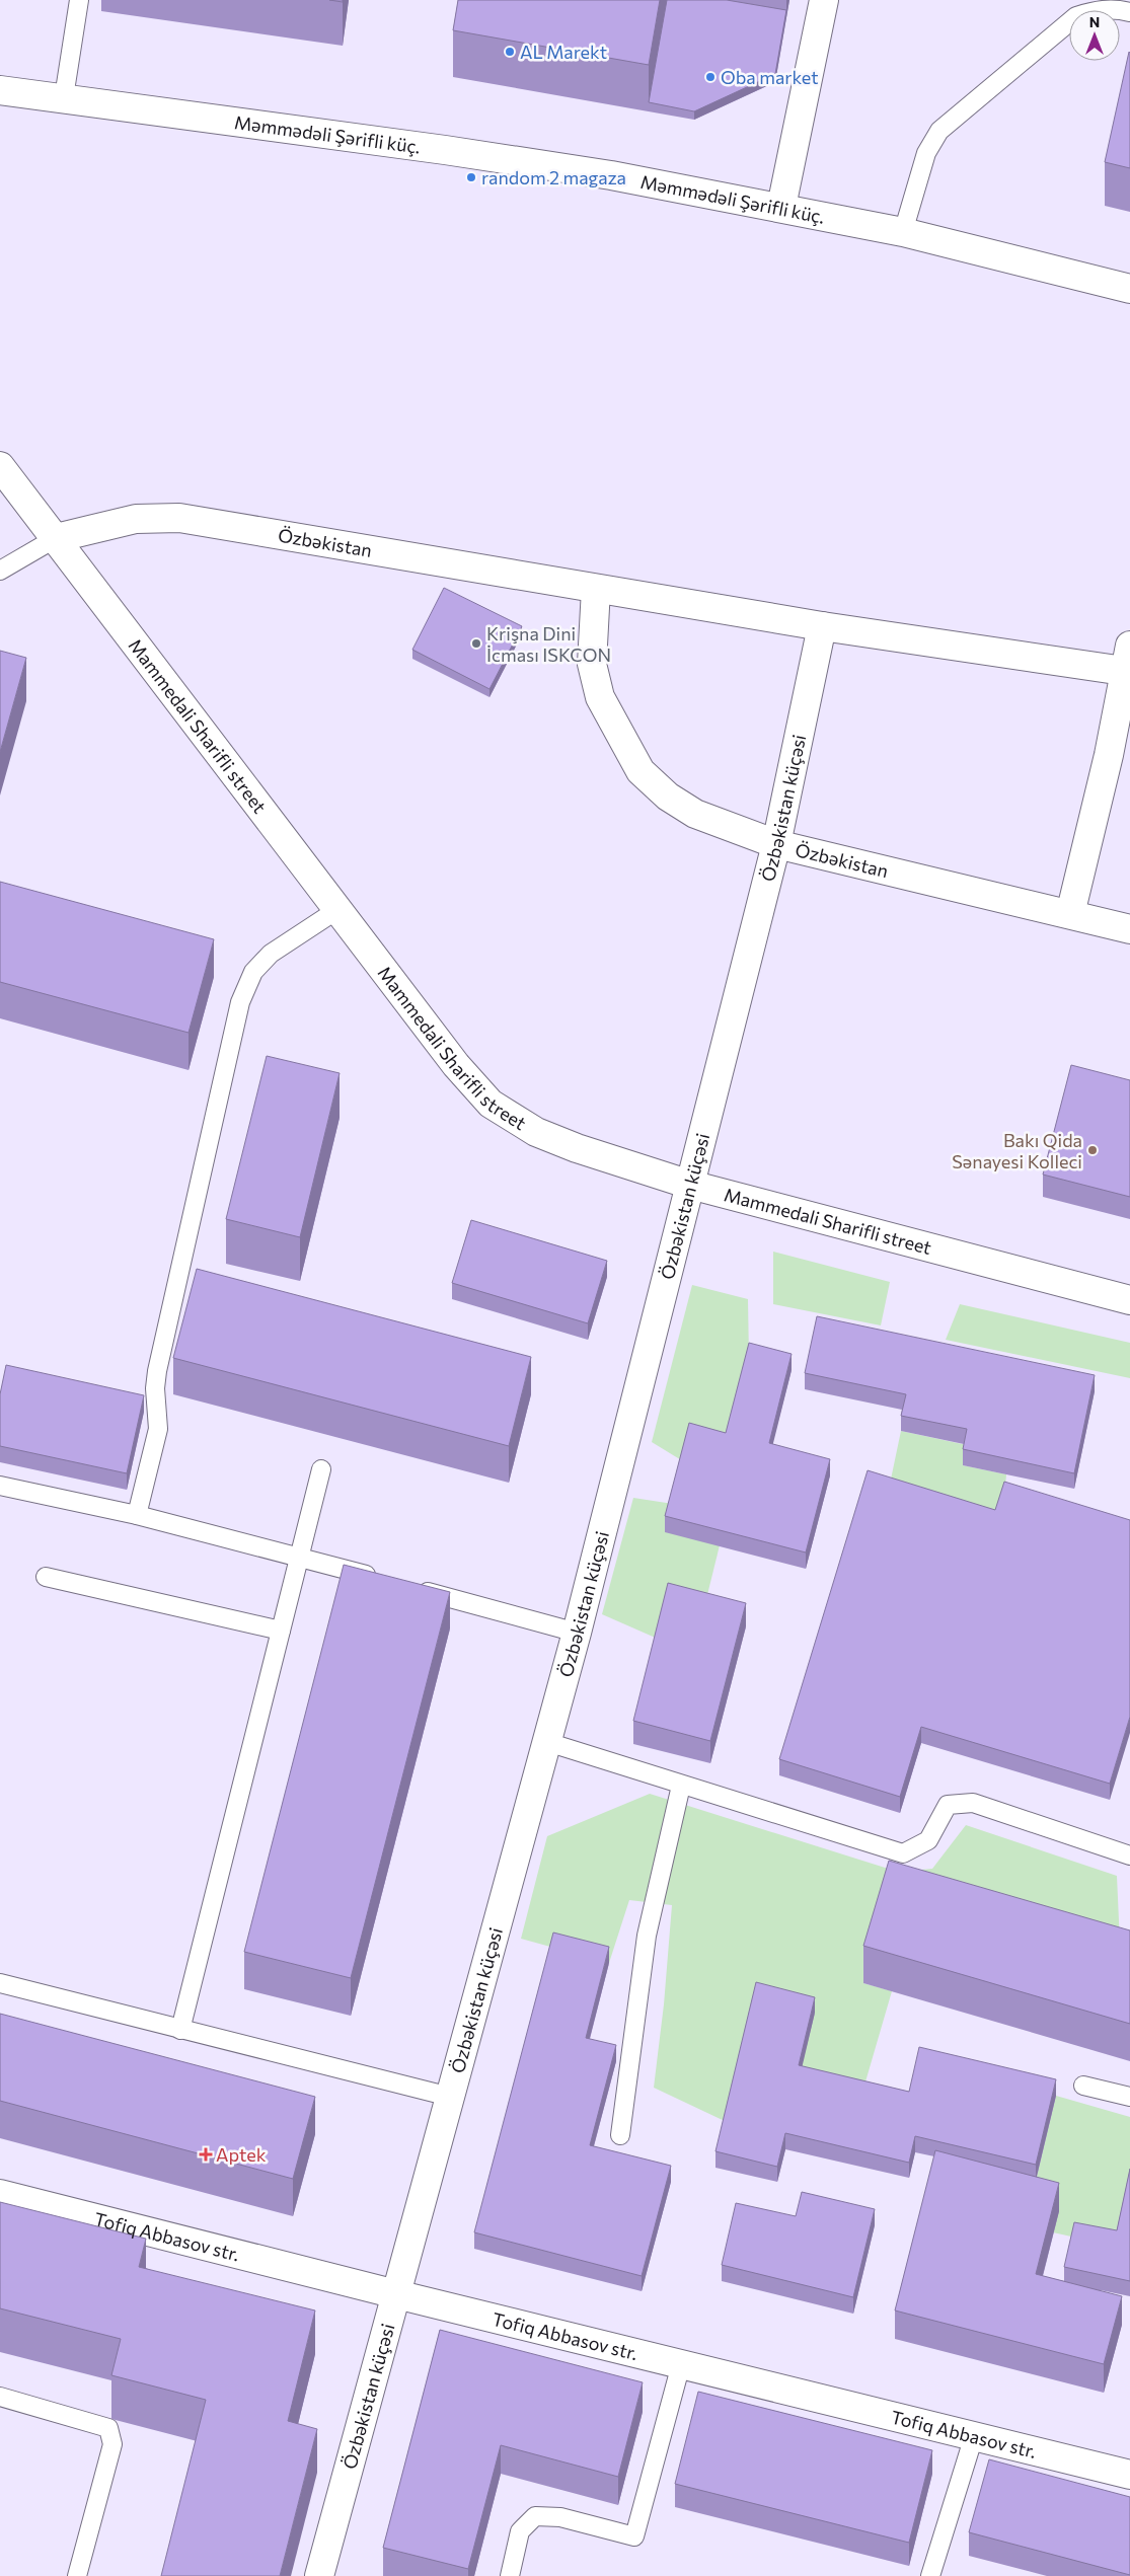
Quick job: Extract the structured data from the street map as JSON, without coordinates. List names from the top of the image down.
{
  "streets": {
    "street": [
      "Məmmədəli Şərifli küç.",
      "Özbəkistan",
      "Mammedali Sharifli street",
      "Özbəkistan küçəsi",
      "Tofiq Abbasov str."
    ]
  },
  "crossings": [
    ["Özbəkistan", "Mammedali Sharifli street"],
    ["Özbəkistan", "Özbəkistan küçəsi"],
    ["Mammedali Sharifli street", "Özbəkistan küçəsi"],
    ["Özbəkistan küçəsi", "Tofiq Abbasov str."]
  ],
  "places": {
    "other": [
      "AL Marekt",
      "Oba market",
      "random 2 magaza",
      "Krişna Dini İcması ISKCON",
      "Bakı Qida Sənayesi Kolleci"
    ],
    "health": ["Aptek"]
  },
  "north": "top"
}
